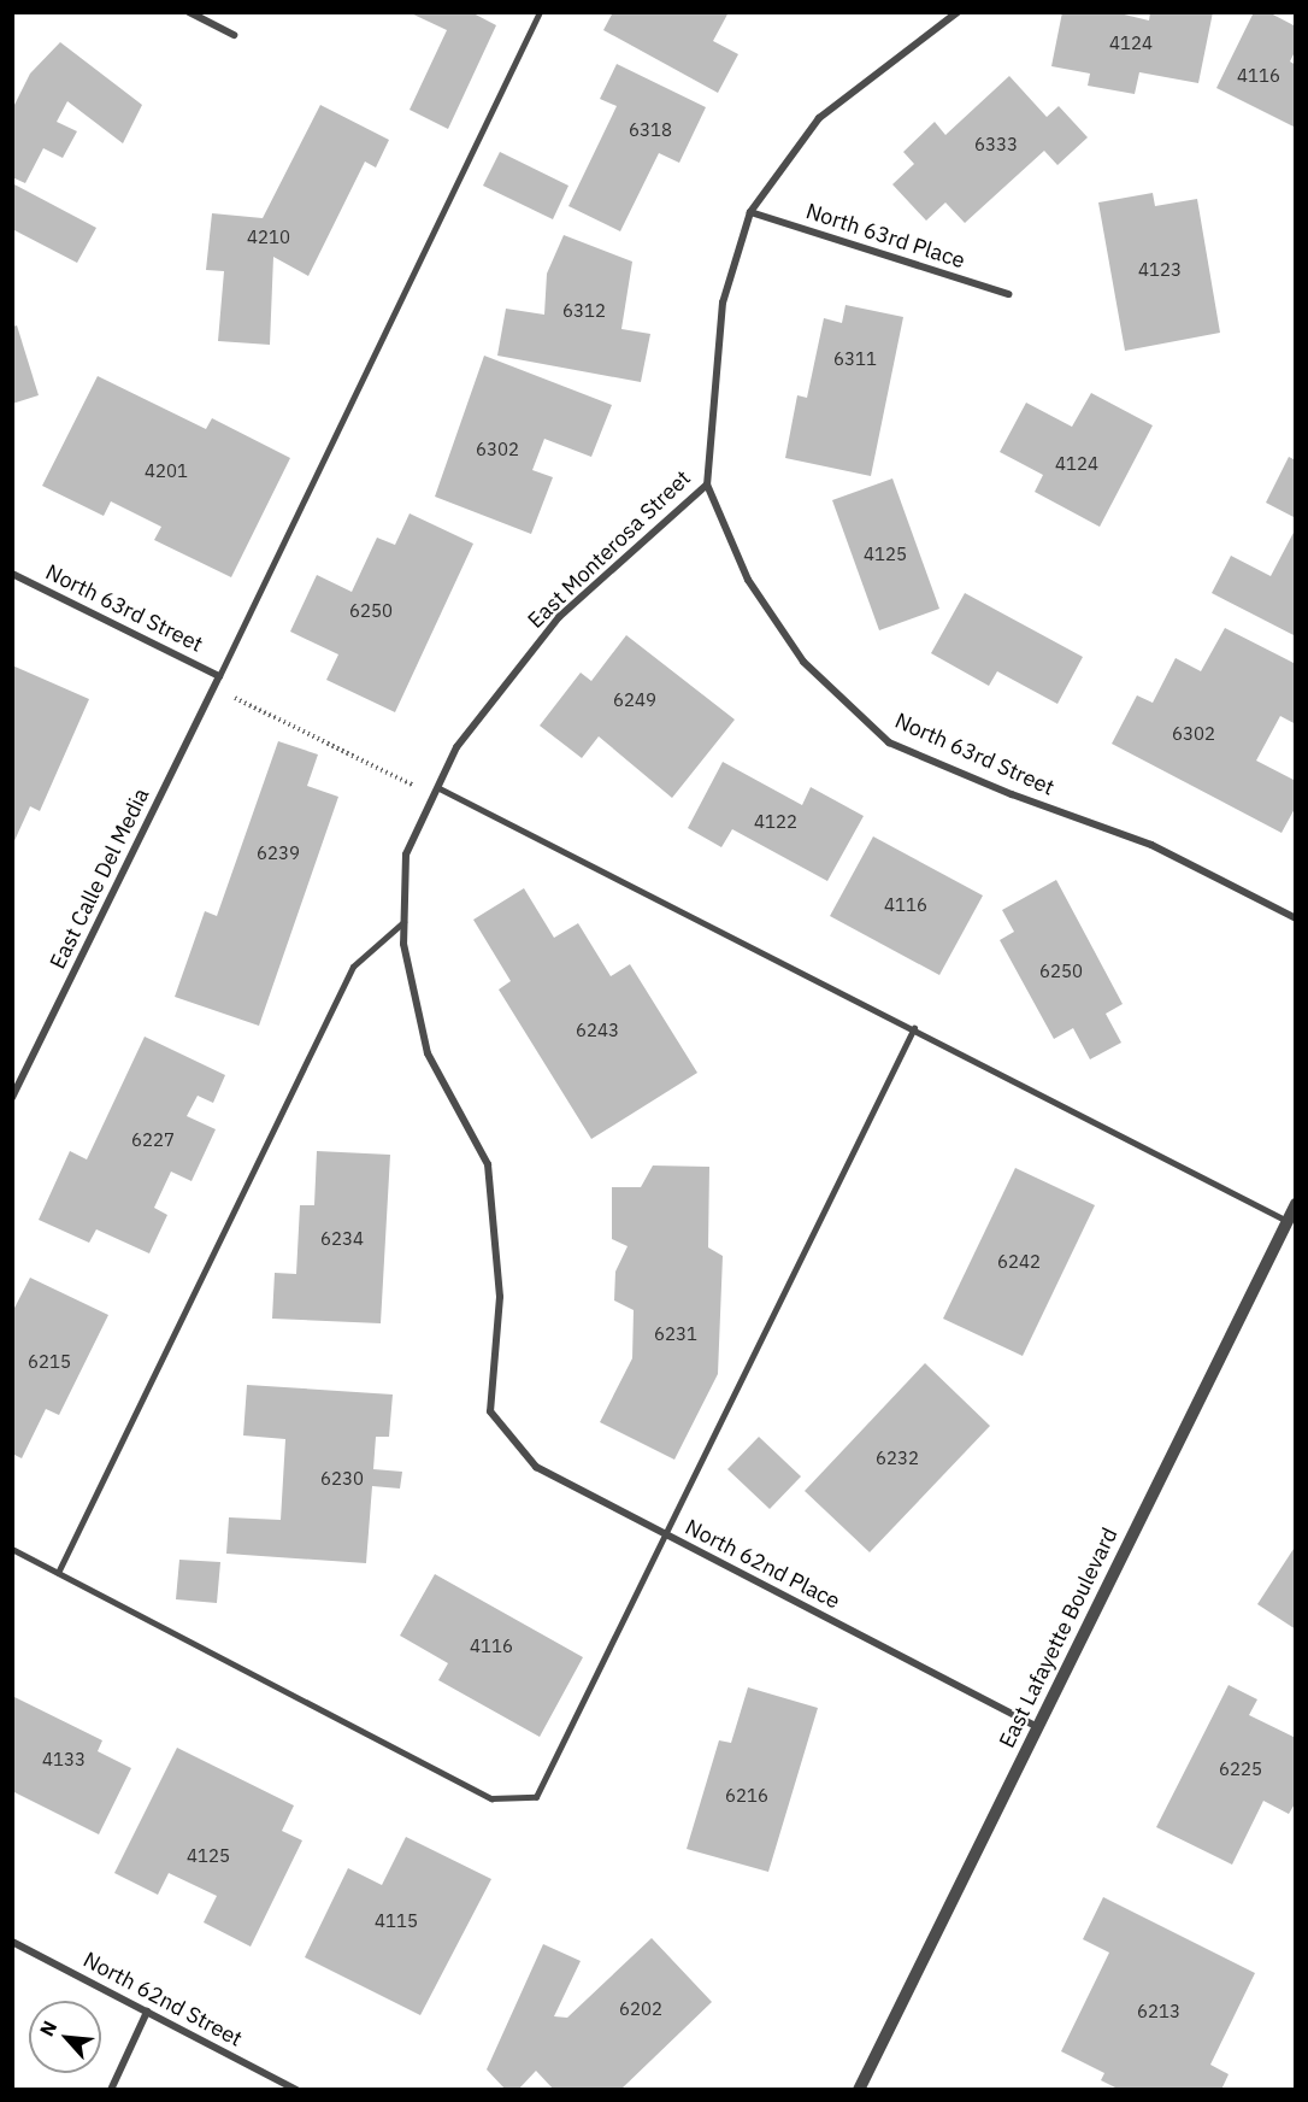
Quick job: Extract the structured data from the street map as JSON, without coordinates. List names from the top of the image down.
{
  "streets": {
    "street": [
      "North 63rd Place",
      "East Monterosa Street",
      "North 63rd Street",
      "East Calle Del Media",
      "North 62nd Place",
      "East Lafayette Boulevard",
      "North 62nd Street"
    ]
  },
  "crossings": [
    ["North 63rd Place", "East Monterosa Street"],
    ["East Monterosa Street", "North 63rd Street"],
    ["East Monterosa Street", "North 62nd Place"],
    ["North 63rd Street", "East Calle Del Media"],
    ["North 62nd Place", "East Lafayette Boulevard"]
  ],
  "house_numbers": [
    "4124",
    "4116",
    "6318",
    "6333",
    "4210",
    "4123",
    "6312",
    "6311",
    "6302",
    "4124",
    "4201",
    "4125",
    "6250",
    "6249",
    "6302",
    "4122",
    "6239",
    "4116",
    "6250",
    "6243",
    "6227",
    "6234",
    "6242",
    "6231",
    "6215",
    "6232",
    "6230",
    "4116",
    "4133",
    "6225",
    "6216",
    "4125",
    "4115",
    "6202",
    "6213"
  ],
  "north": "top left"
}
